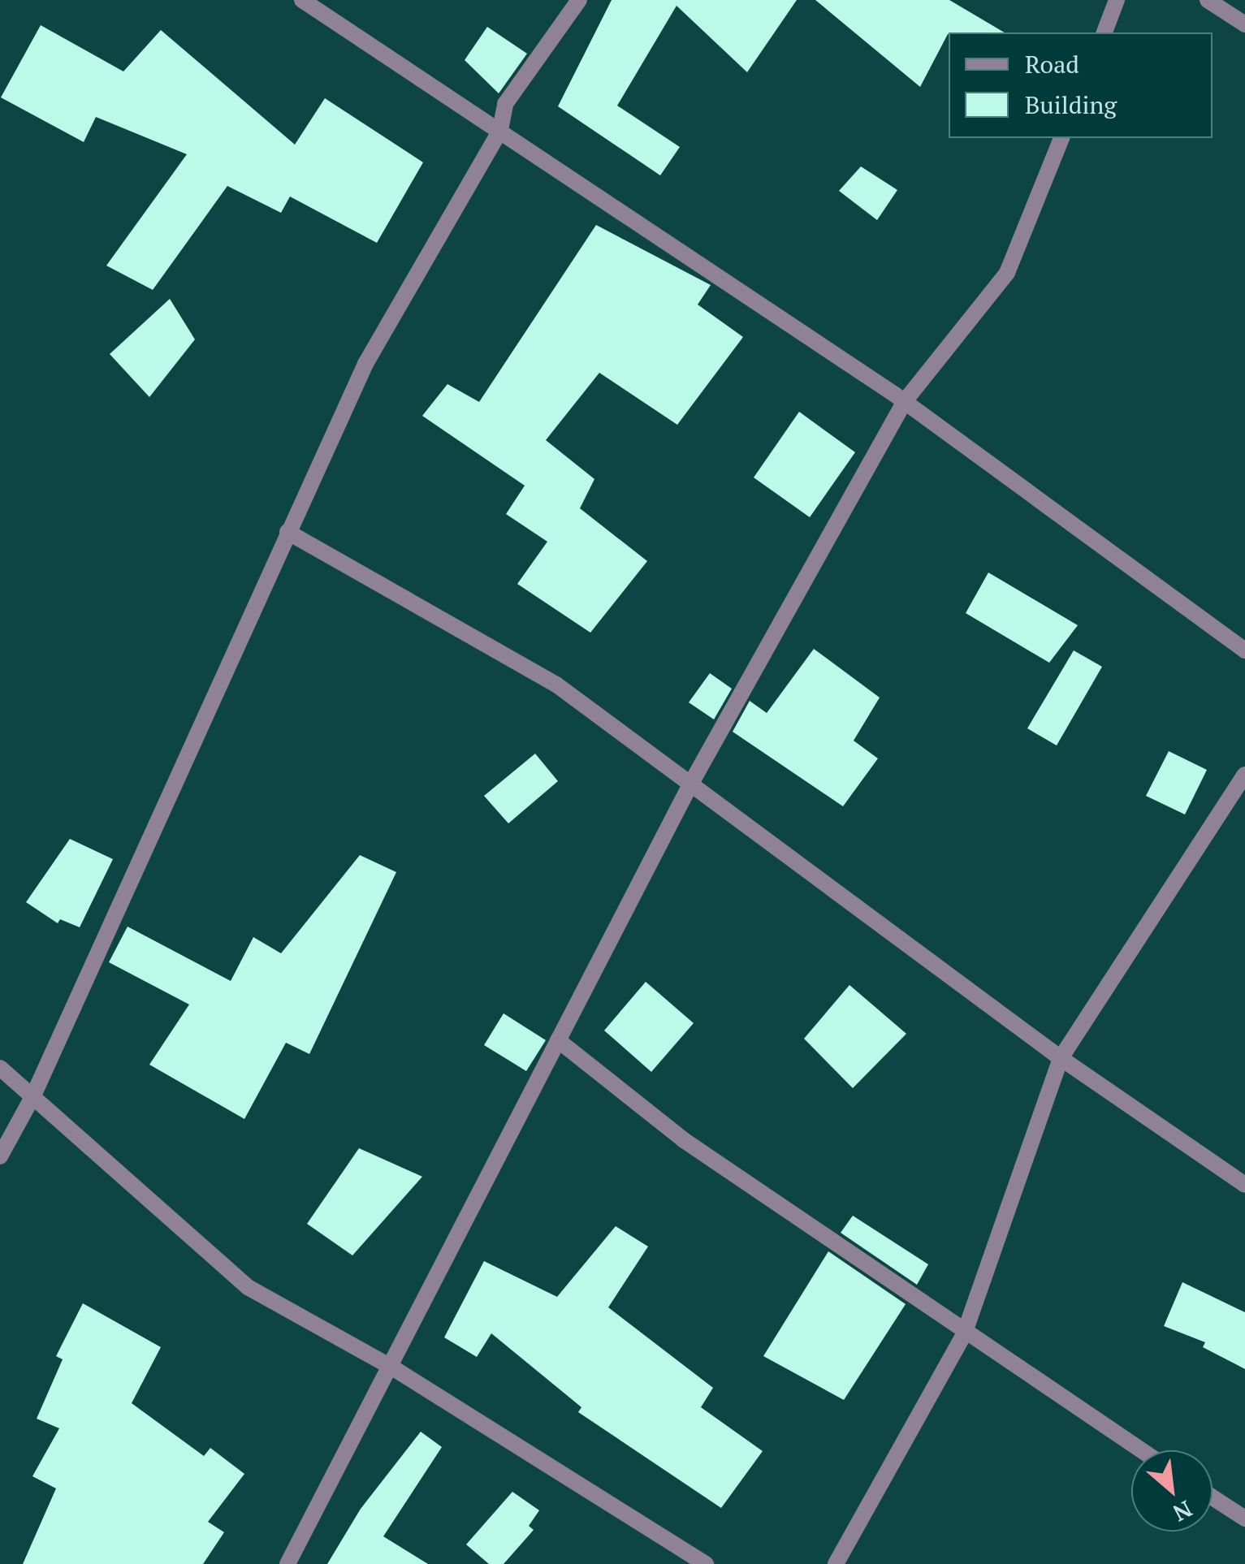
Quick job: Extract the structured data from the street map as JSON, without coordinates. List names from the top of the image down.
{
  "legend": ["Road", "Building"],
  "north": "bottom right"
}
